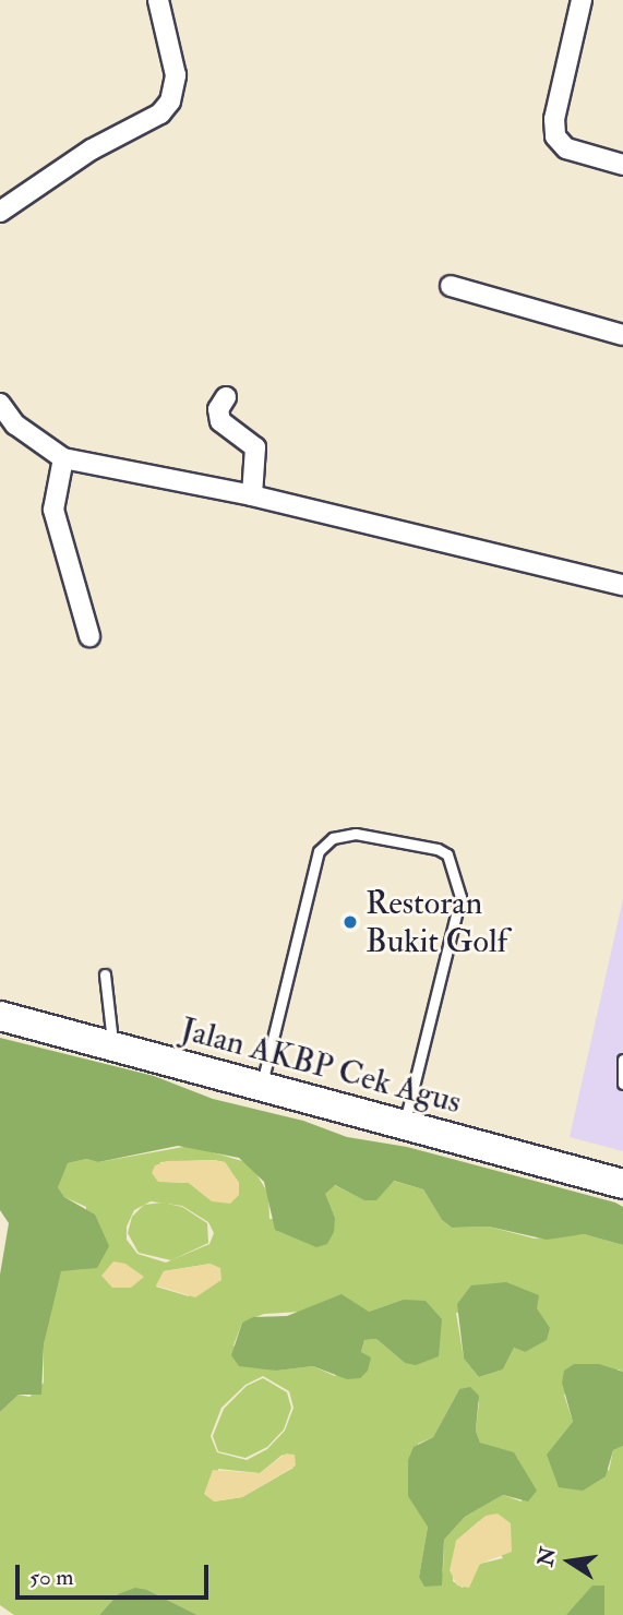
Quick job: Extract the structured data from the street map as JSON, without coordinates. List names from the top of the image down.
{
  "streets": {
    "main road": ["Jalan AKBP Cek Agus"]
  },
  "places": ["Restoran Bukit Golf"],
  "scale_bar": "50 m",
  "north": "left"
}
